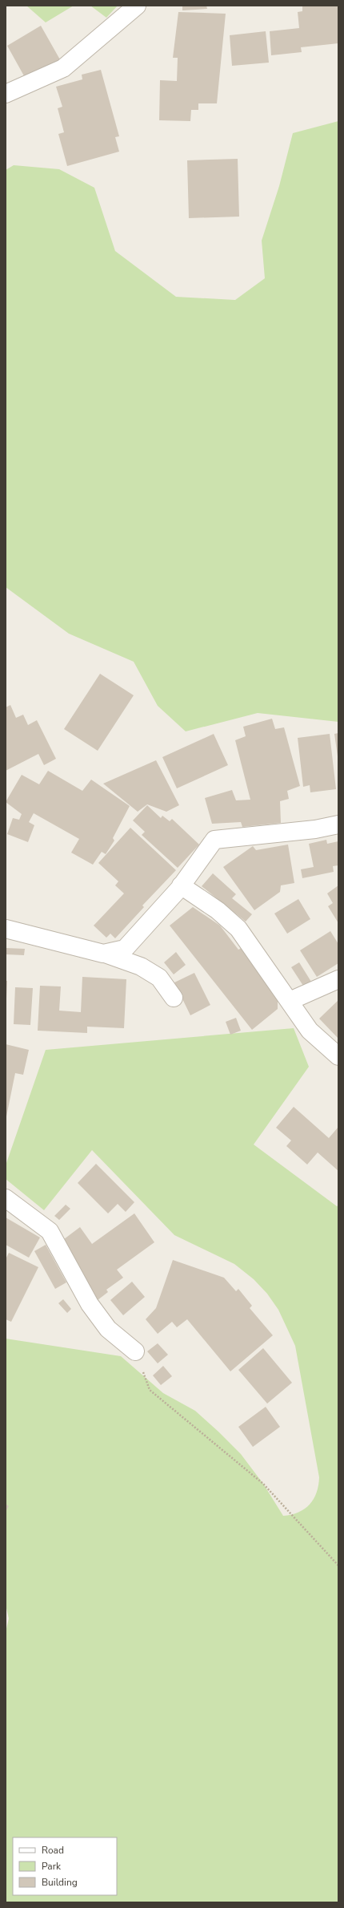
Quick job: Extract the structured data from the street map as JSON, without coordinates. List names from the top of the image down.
{
  "legend": ["Road", "Park", "Building"]
}
